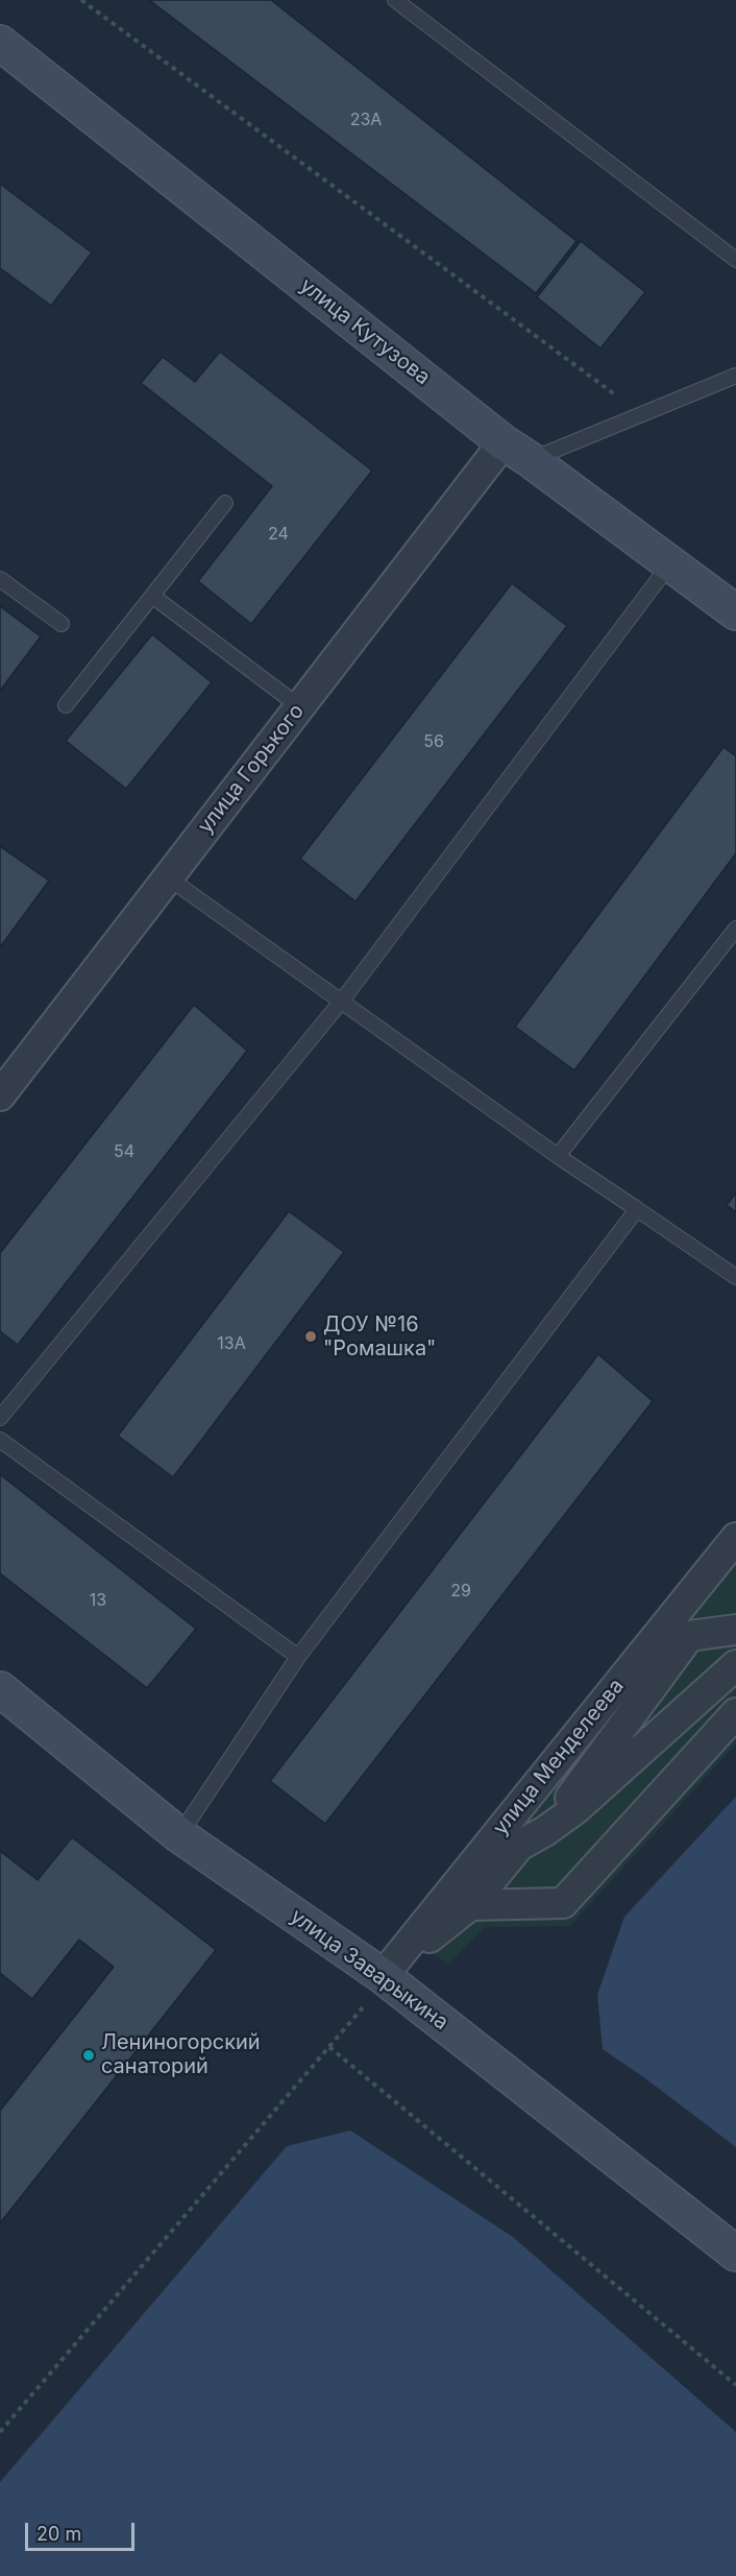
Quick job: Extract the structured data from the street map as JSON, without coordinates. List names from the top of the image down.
{
  "streets": {
    "street": [
      "улица Кутузова",
      "улица Горького",
      "улица Менделеева",
      "улица Заварыкина"
    ]
  },
  "crossings": [
    ["улица Кутузова", "улица Горького"],
    ["улица Менделеева", "улица Заварыкина"]
  ],
  "places": ["ДОУ №16 \"Ромашка\"", "Лениногорский санаторий"],
  "house_numbers": [
    "23А",
    "24",
    "56",
    "54",
    "13А",
    "29",
    "13"
  ],
  "scale_bar": "20 m"
}
